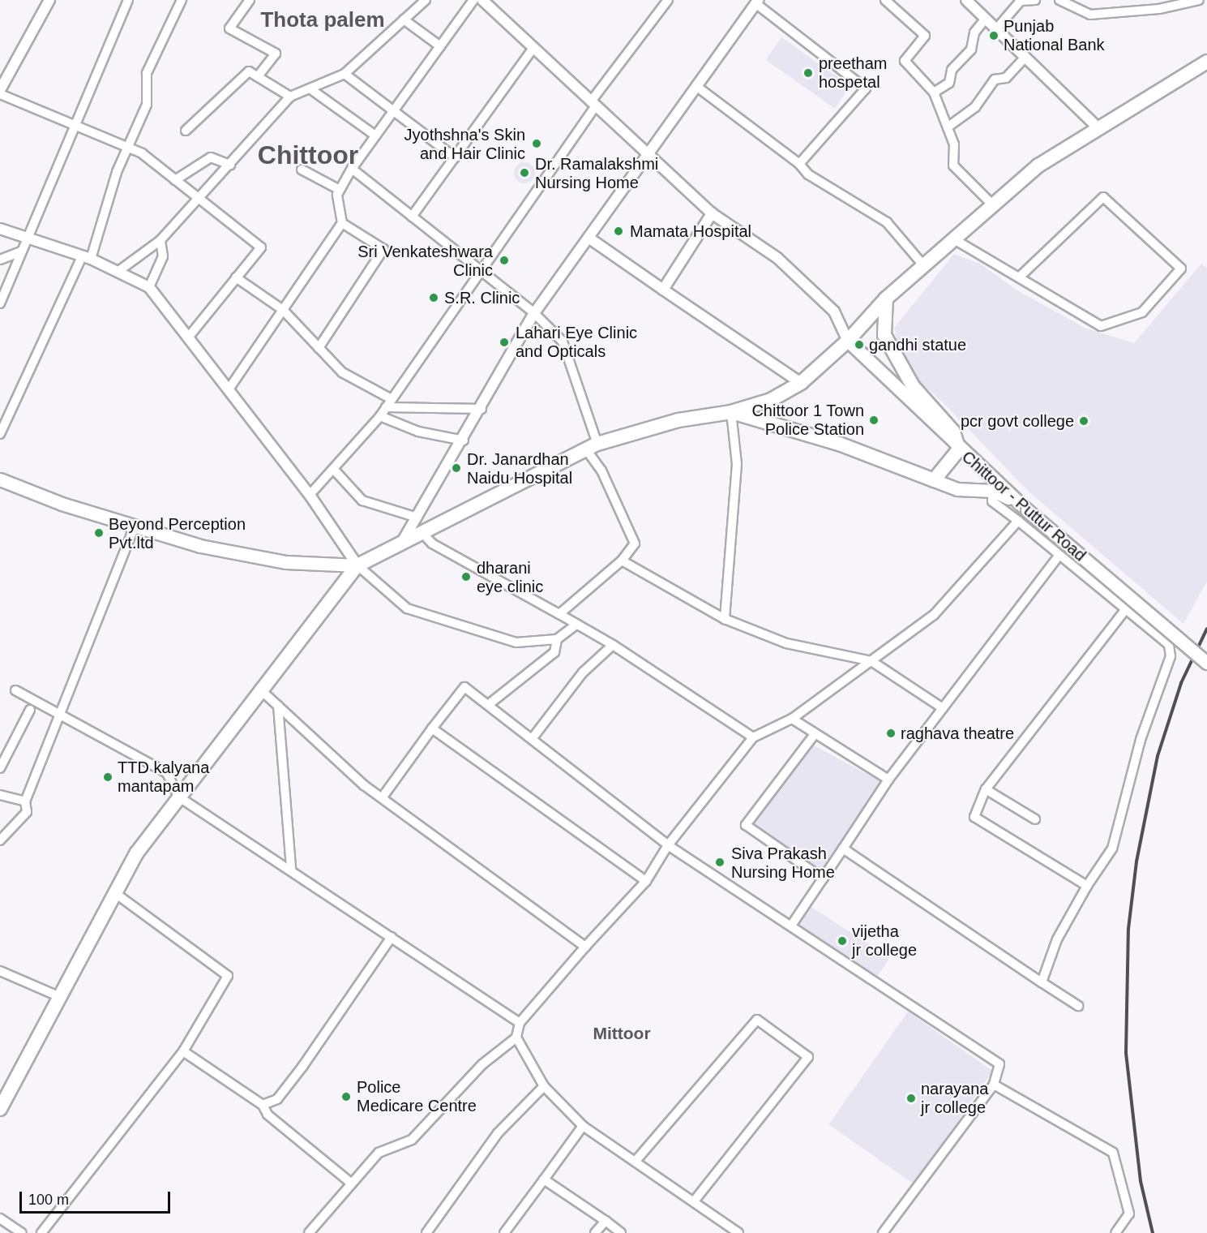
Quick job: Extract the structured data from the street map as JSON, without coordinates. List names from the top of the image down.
{
  "streets": {
    "main road": ["Chittoor - Puttur Road"]
  },
  "districts": ["Thota palem", "Chittoor", "Mittoor"],
  "places": [
    "Punjab National Bank",
    "preetham hospetal",
    "Jyothshna's Skin and Hair Clinic",
    "Dr. Ramalakshmi Nursing Home",
    "Mamata Hospital",
    "Sri Venkateshwara Clinic",
    "S.R. Clinic",
    "Lahari Eye Clinic and Opticals",
    "gandhi statue",
    "Chittoor 1 Town Police Station",
    "pcr govt college",
    "Dr. Janardhan Naidu Hospital",
    "Beyond Perception Pvt.ltd",
    "dharani eye clinic",
    "raghava theatre",
    "TTD kalyana mantapam",
    "Siva Prakash Nursing Home",
    "vijetha jr college",
    "Police Medicare Centre",
    "narayana jr college"
  ],
  "scale_bar": "100 m"
}
